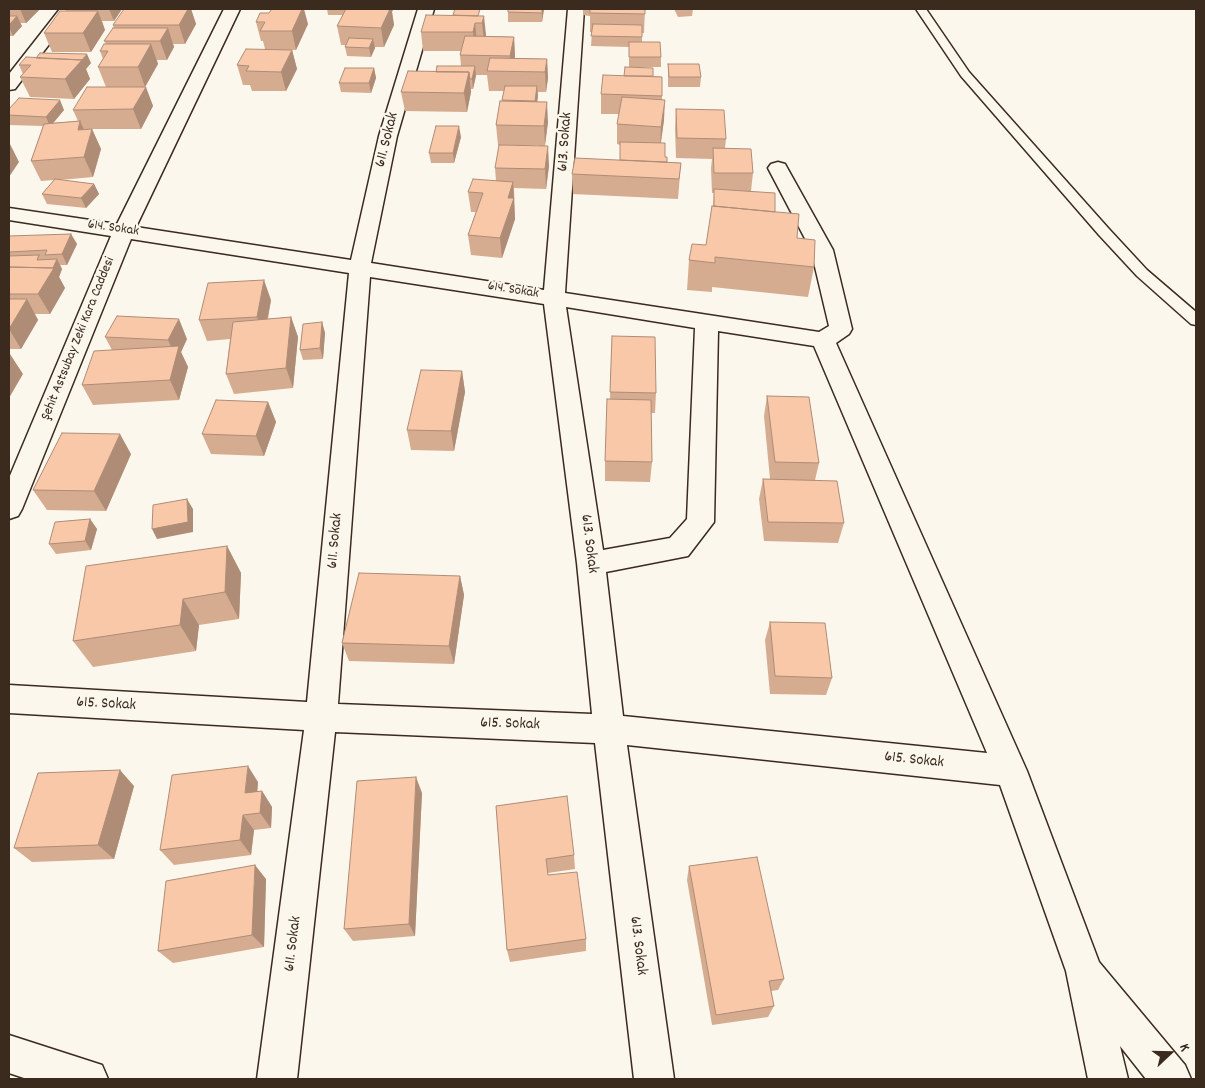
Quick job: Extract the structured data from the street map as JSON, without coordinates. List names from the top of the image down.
{
  "streets": {
    "street": [
      "611. Sokak",
      "613. Sokak",
      "614. Sokak",
      "Şehit Astsubay Zeki Kara Caddesi",
      "615. Sokak"
    ]
  },
  "crossings": [
    ["611. Sokak", "614. Sokak"],
    ["611. Sokak", "615. Sokak"],
    ["613. Sokak", "614. Sokak"],
    ["613. Sokak", "615. Sokak"],
    ["614. Sokak", "Şehit Astsubay Zeki Kara Caddesi"]
  ],
  "north": "right"
}
